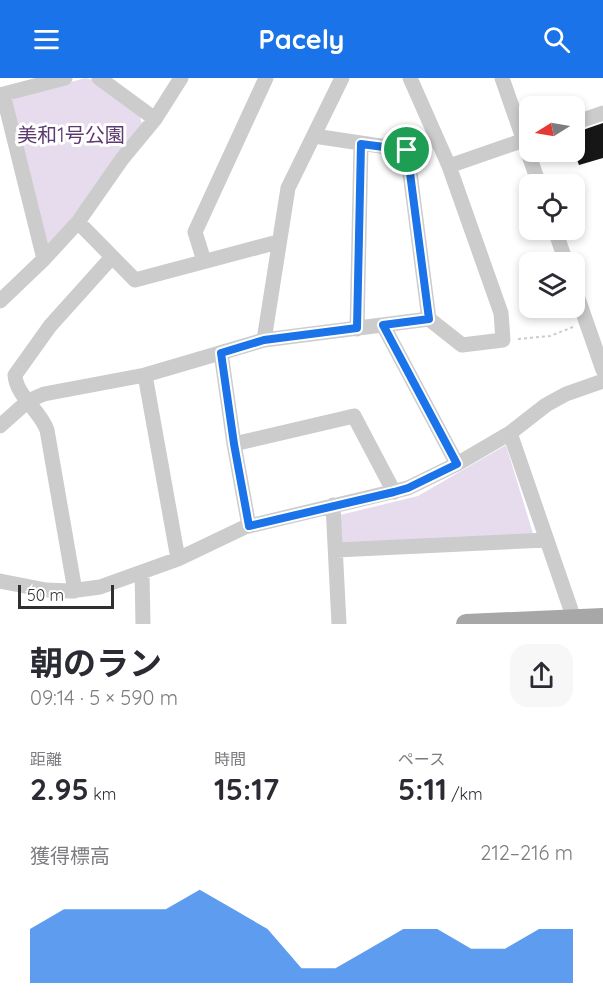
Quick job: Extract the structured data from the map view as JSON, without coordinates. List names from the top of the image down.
{
  "parks": ["美和1号公園"],
  "scale_bar": "50 m",
  "north": "left",
  "page": {
    "header": "Pacely",
    "scale": "50 m",
    "heading": ["朝のラン", "09:14 · 5 × 590 m"],
    "stats": [
      ["距離", "2.95 km"],
      ["時間", "15:17"],
      ["ペース", "5:11 /km"]
    ],
    "chart": ["獲得標高", "212–216 m"]
  }
}
